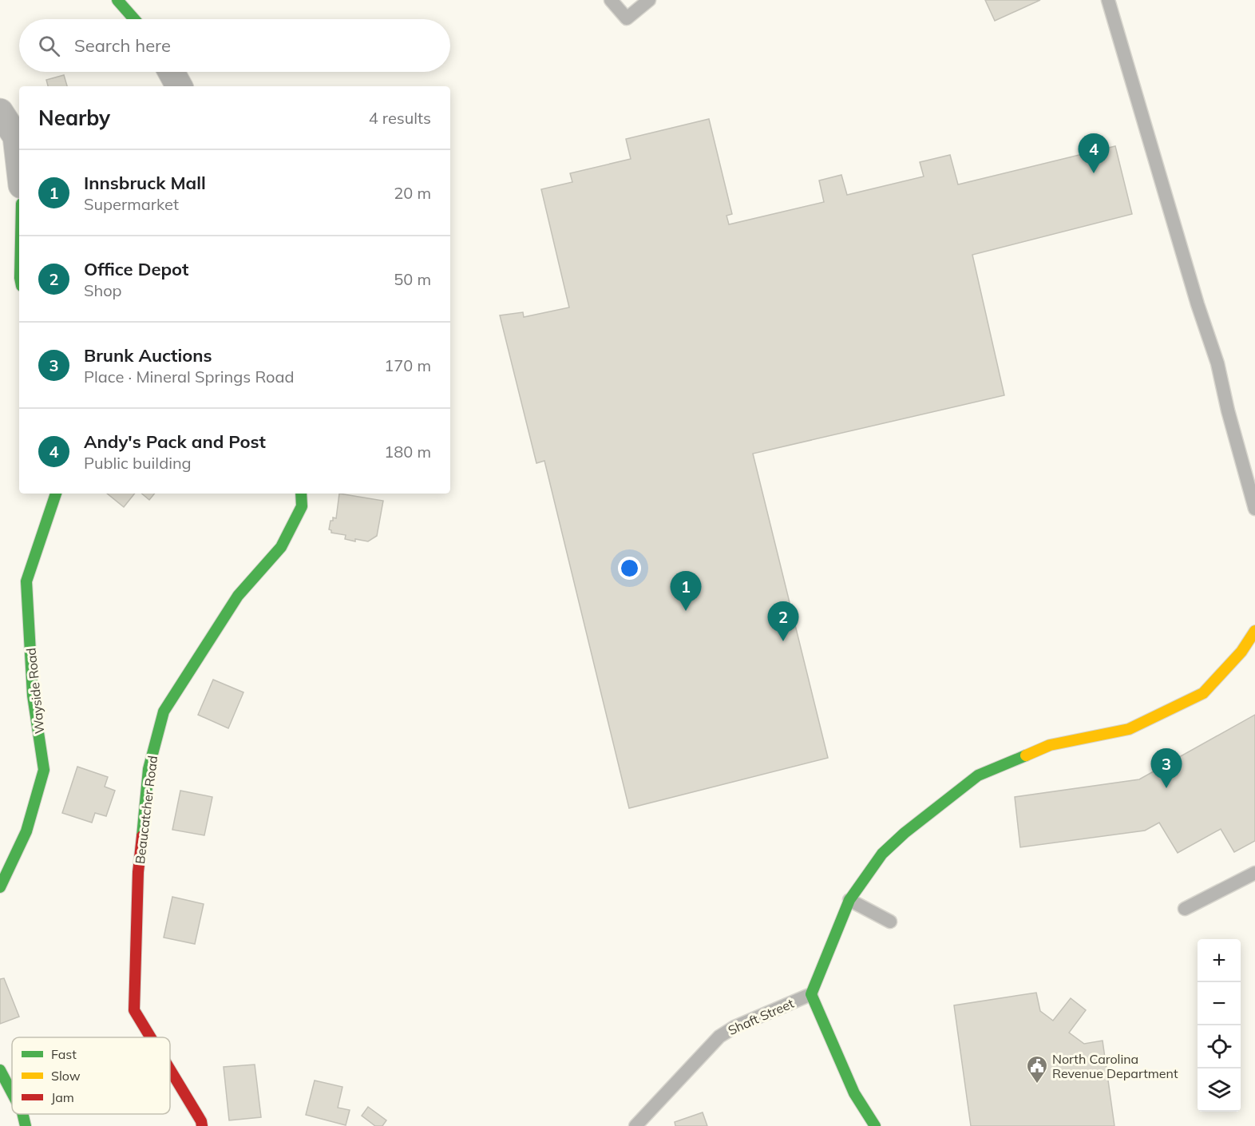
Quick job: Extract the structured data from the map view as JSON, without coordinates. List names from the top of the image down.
{
  "streets": {
    "street": ["Wayside Road", "Beaucatcher Road"],
    "lane": ["Shaft Street"]
  },
  "places": {
    "public building": ["North Carolina Revenue Department"]
  },
  "legend": ["Fast", "Slow", "Jam"],
  "page": {
    "search": "Search here",
    "heading": ["Nearby", "4 results"],
    "pins": [
      "4",
      "1",
      "2",
      "3"
    ],
    "list": [
      {
        "mark": "1",
        "name": "Innsbruck Mall",
        "note": "Supermarket",
        "value": "20 m"
      },
      {
        "mark": "2",
        "name": "Office Depot",
        "note": "Shop",
        "value": "50 m"
      },
      {
        "mark": "3",
        "name": "Brunk Auctions",
        "note": "Place · Mineral Springs Road",
        "value": "170 m"
      },
      {
        "mark": "4",
        "name": "Andy's Pack and Post",
        "note": "Public building",
        "value": "180 m"
      }
    ],
    "map_buttons": ["+", "−"]
  }
}
